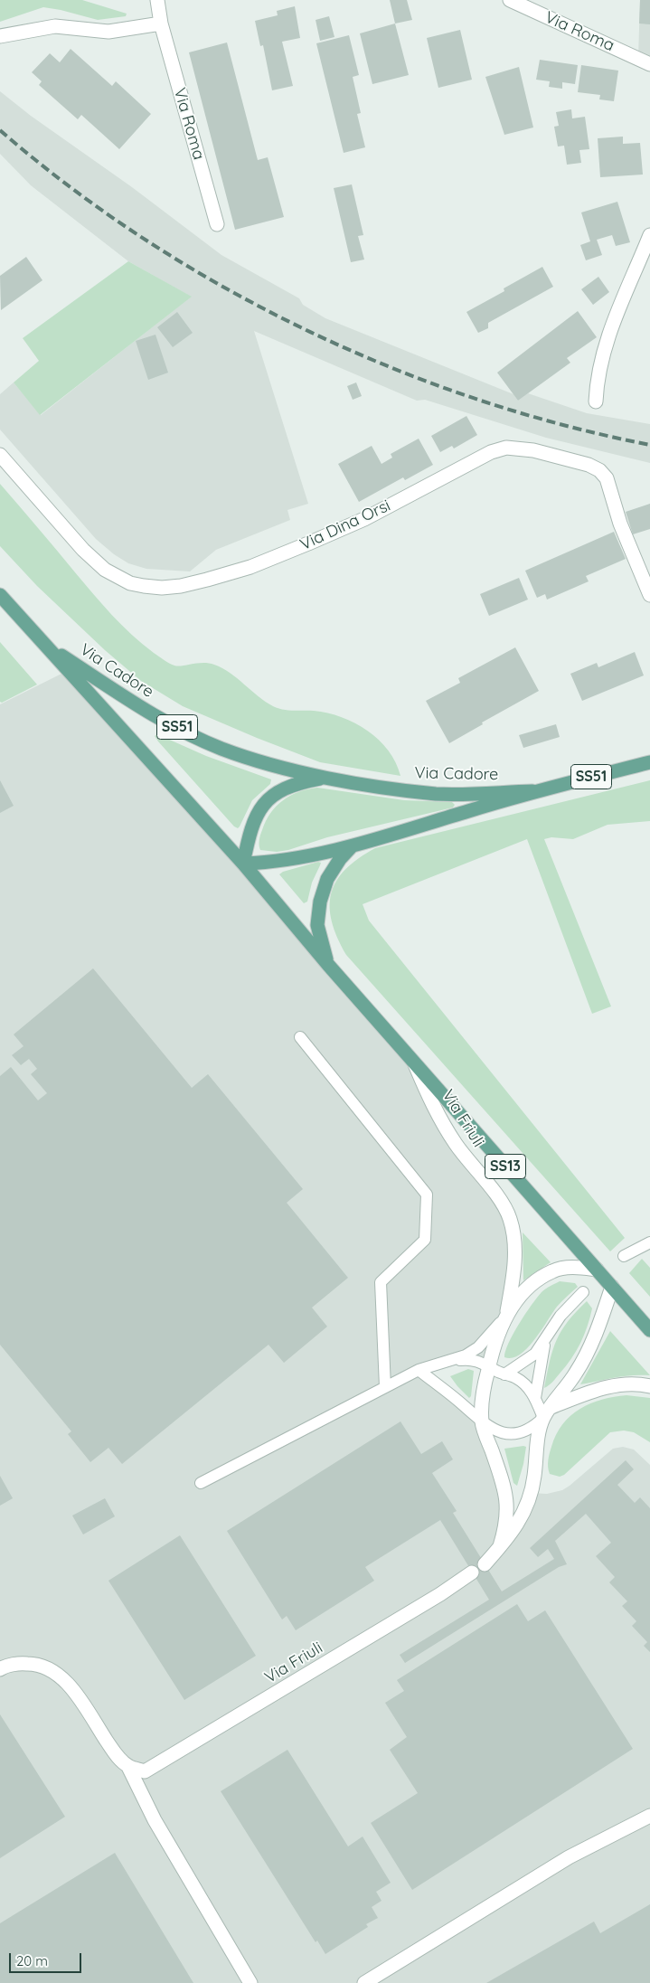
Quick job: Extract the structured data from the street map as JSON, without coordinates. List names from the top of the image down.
{
  "streets": {
    "main road": [
      "Via Cadore",
      "SS51",
      "Via Friuli",
      "SS13"
    ],
    "street": ["Via Roma", "Via Dina Orsi"]
  },
  "crossings": [
    ["Via Cadore", "Via Friuli"]
  ],
  "scale_bar": "20 m"
}
